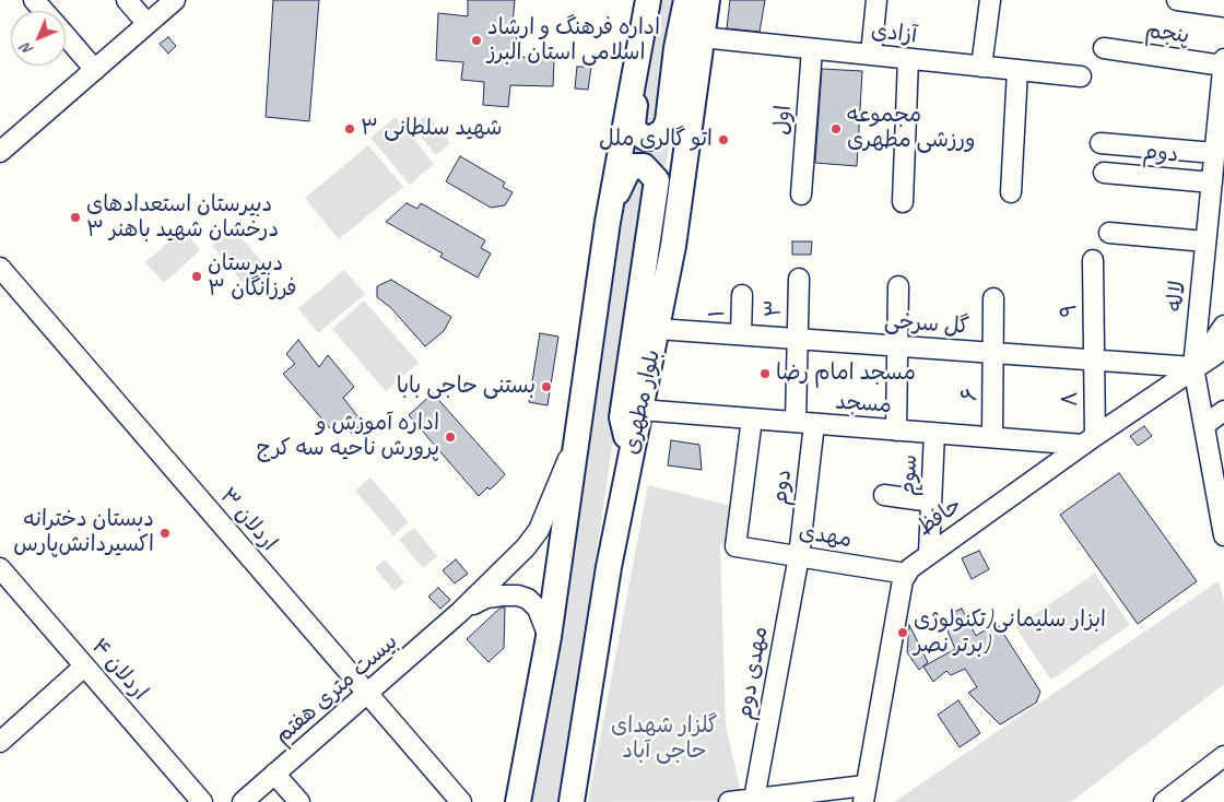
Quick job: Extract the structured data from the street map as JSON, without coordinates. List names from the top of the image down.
{
  "streets": {
    "main road": ["بلوار مطهری"],
    "street": [
      "آزادی",
      "پنجم",
      "اول",
      "دوم",
      "لاله",
      "۳",
      "۹",
      "۱",
      "گل سرخی",
      "۶",
      "۸",
      "مسجد",
      "سوم",
      "حافظ",
      "اردلان ۳",
      "مهدی",
      "اردلان ۴",
      "مهدی دوم",
      "بیست متری هفتم"
    ]
  },
  "crossings": [
    ["آزادی", "اول"],
    ["آزادی", "بلوار مطهری"],
    ["پنجم", "لاله"],
    ["دوم", "لاله"],
    ["دوم", "۳"],
    ["دوم", "مسجد"],
    ["دوم", "مهدی"],
    ["دوم", "مهدی دوم"],
    ["لاله", "گل سرخی"],
    ["لاله", "حافظ"],
    ["۳", "گل سرخی"],
    ["۳", "مسجد"],
    ["۹", "گل سرخی"],
    ["۹", "۸"],
    ["۱", "گل سرخی"],
    ["گل سرخی", "۶"],
    ["گل سرخی", "۸"],
    ["گل سرخی", "بلوار مطهری"],
    ["گل سرخی", "حافظ"],
    ["۶", "مسجد"],
    ["۸", "مسجد"],
    ["۸", "حافظ"],
    ["بلوار مطهری", "مسجد"],
    ["مسجد", "سوم"],
    ["مسجد", "حافظ"],
    ["مسجد", "مهدی"],
    ["سوم", "حافظ"],
    ["حافظ", "مهدی"],
    ["اردلان ۳", "بیست متری هفتم"],
    ["مهدی", "مهدی دوم"]
  ],
  "parks": ["گلزار شهدای حاجی آباد"],
  "places": [
    "اداره فرهنگ و ارشاد اسلامی استان البرز",
    "شهید سلطانی ۳",
    "مجموعه ورزشی مطهری",
    "اتو گالری ملل",
    "دبیرستان استعدادهای درخشان شهید باهنر ۳",
    "دبیرستان فرزانگان ۳",
    "مسجد امام رضا",
    "بستنی حاجی بابا",
    "اداره آموزش و پرورش ناحیه سه کرج",
    "دبستان دخترانه اکسیردانش‌پارس",
    "ابزار سلیمانی(تکنولوژی برتر نصر)"
  ],
  "north": "bottom left"
}
